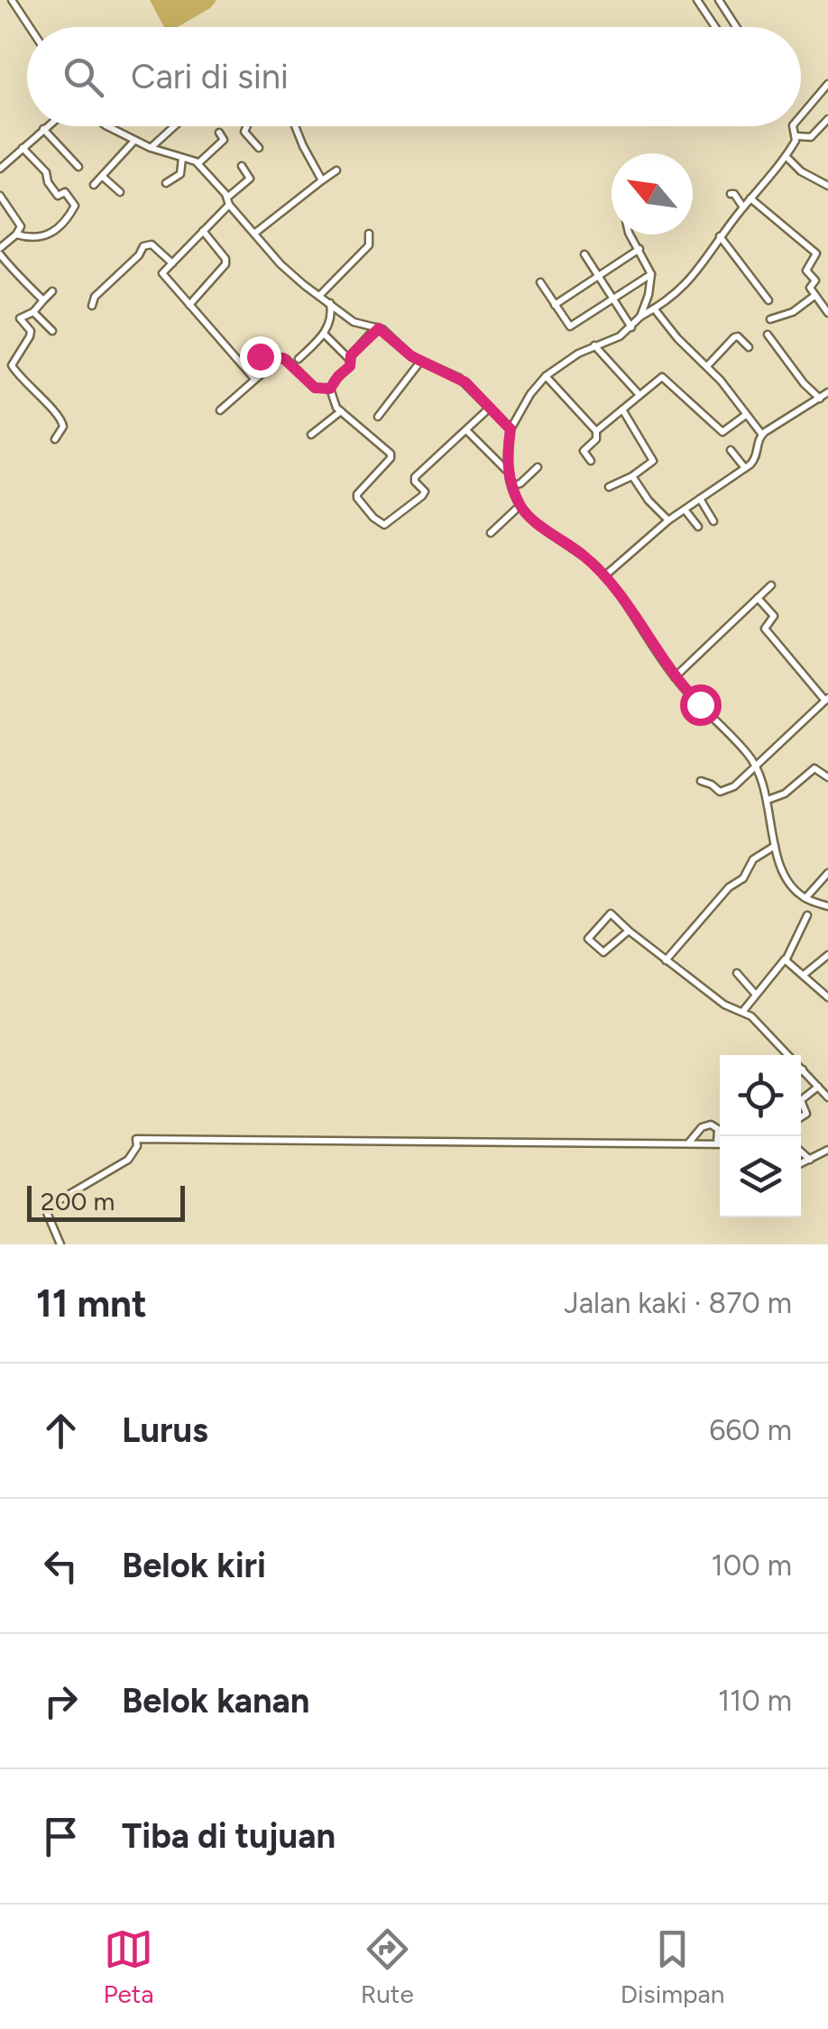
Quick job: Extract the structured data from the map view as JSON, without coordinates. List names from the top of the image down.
{
  "scale_bar": "200 m",
  "north": "top left",
  "page": {
    "search": "Cari di sini",
    "scale": "200 m",
    "heading": ["11 mnt", "Jalan kaki · 870 m"],
    "list": [
      ["Lurus", "660 m"],
      ["Belok kiri", "100 m"],
      ["Belok kanan", "110 m"],
      "Tiba di tujuan"
    ],
    "nav": ["Peta", "Rute", "Disimpan"]
  }
}
